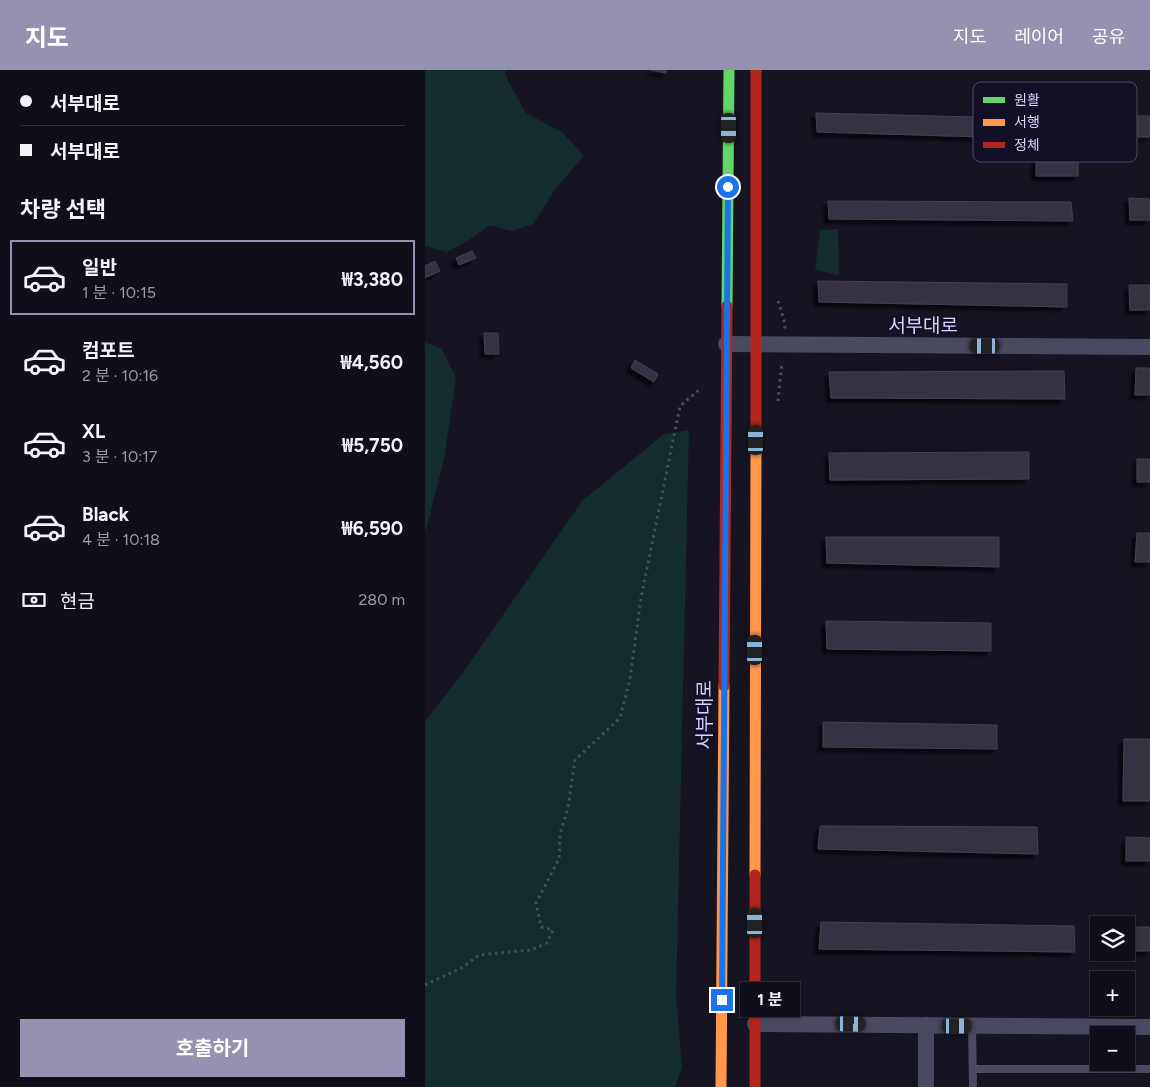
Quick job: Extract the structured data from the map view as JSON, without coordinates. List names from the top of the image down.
{
  "streets": {
    "main road": ["서부대로"]
  },
  "legend": ["원활", "서행", "정체"],
  "page": {
    "header": "지도",
    "nav": ["지도", "레이어", "공유"],
    "banner": ["서부대로", "서부대로"],
    "heading": "차량 선택",
    "list": [
      {
        "name": "일반",
        "note": "1 분 · 10:15",
        "value": "₩3,380"
      },
      {
        "name": "컴포트",
        "note": "2 분 · 10:16",
        "value": "₩4,560"
      },
      {
        "name": "XL",
        "note": "3 분 · 10:17",
        "value": "₩5,750"
      },
      {
        "name": "Black",
        "note": "4 분 · 10:18",
        "value": "₩6,590"
      }
    ],
    "pay": ["현금", "280 m"],
    "map_buttons": ["+", "−"],
    "bubble": "1 분",
    "buttons": "호출하기"
  }
}
